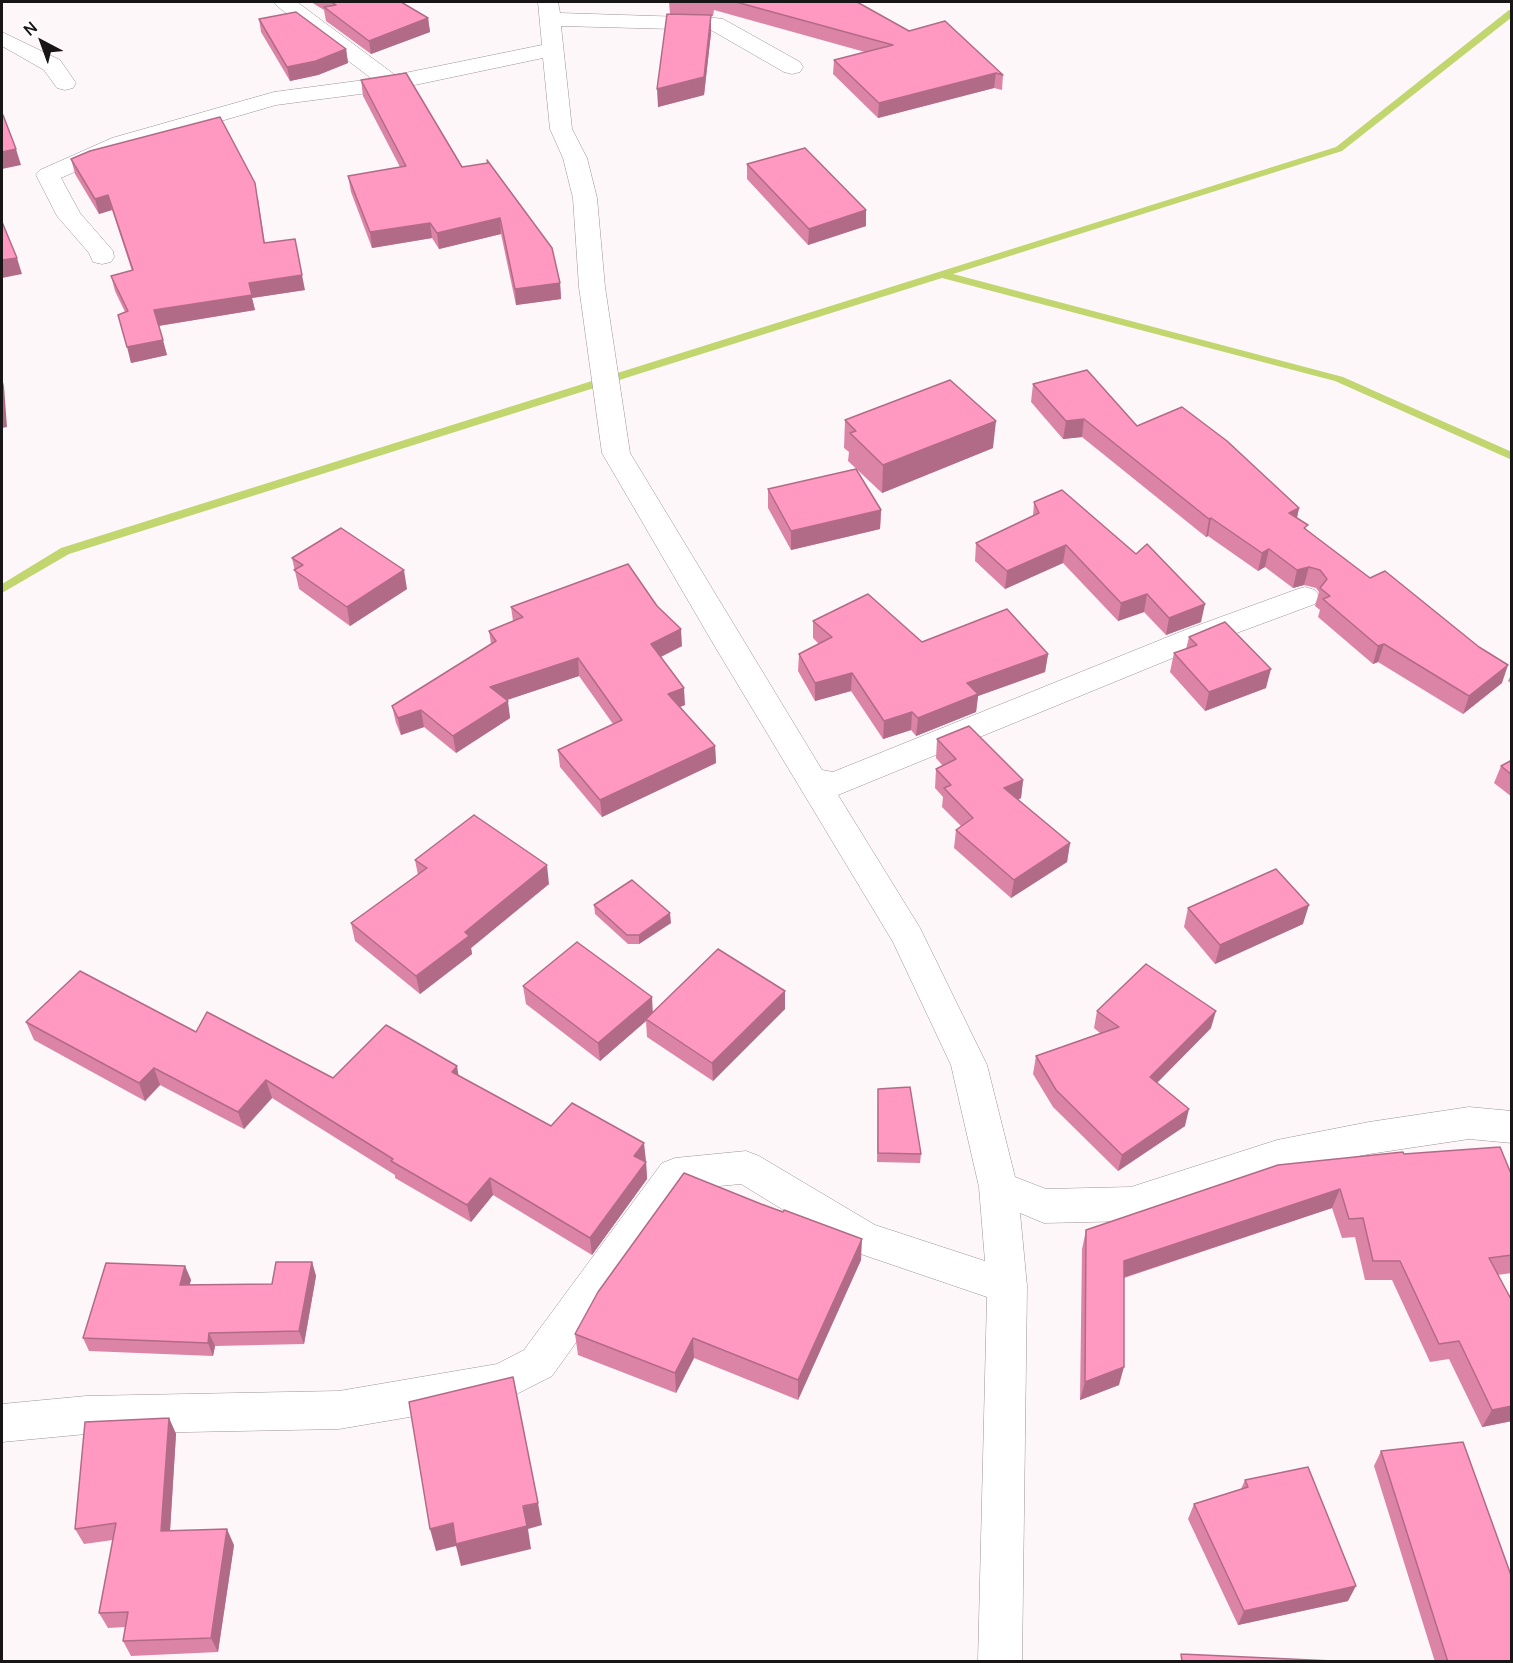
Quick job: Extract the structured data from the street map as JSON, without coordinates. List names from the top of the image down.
{
  "north": "top left"
}
